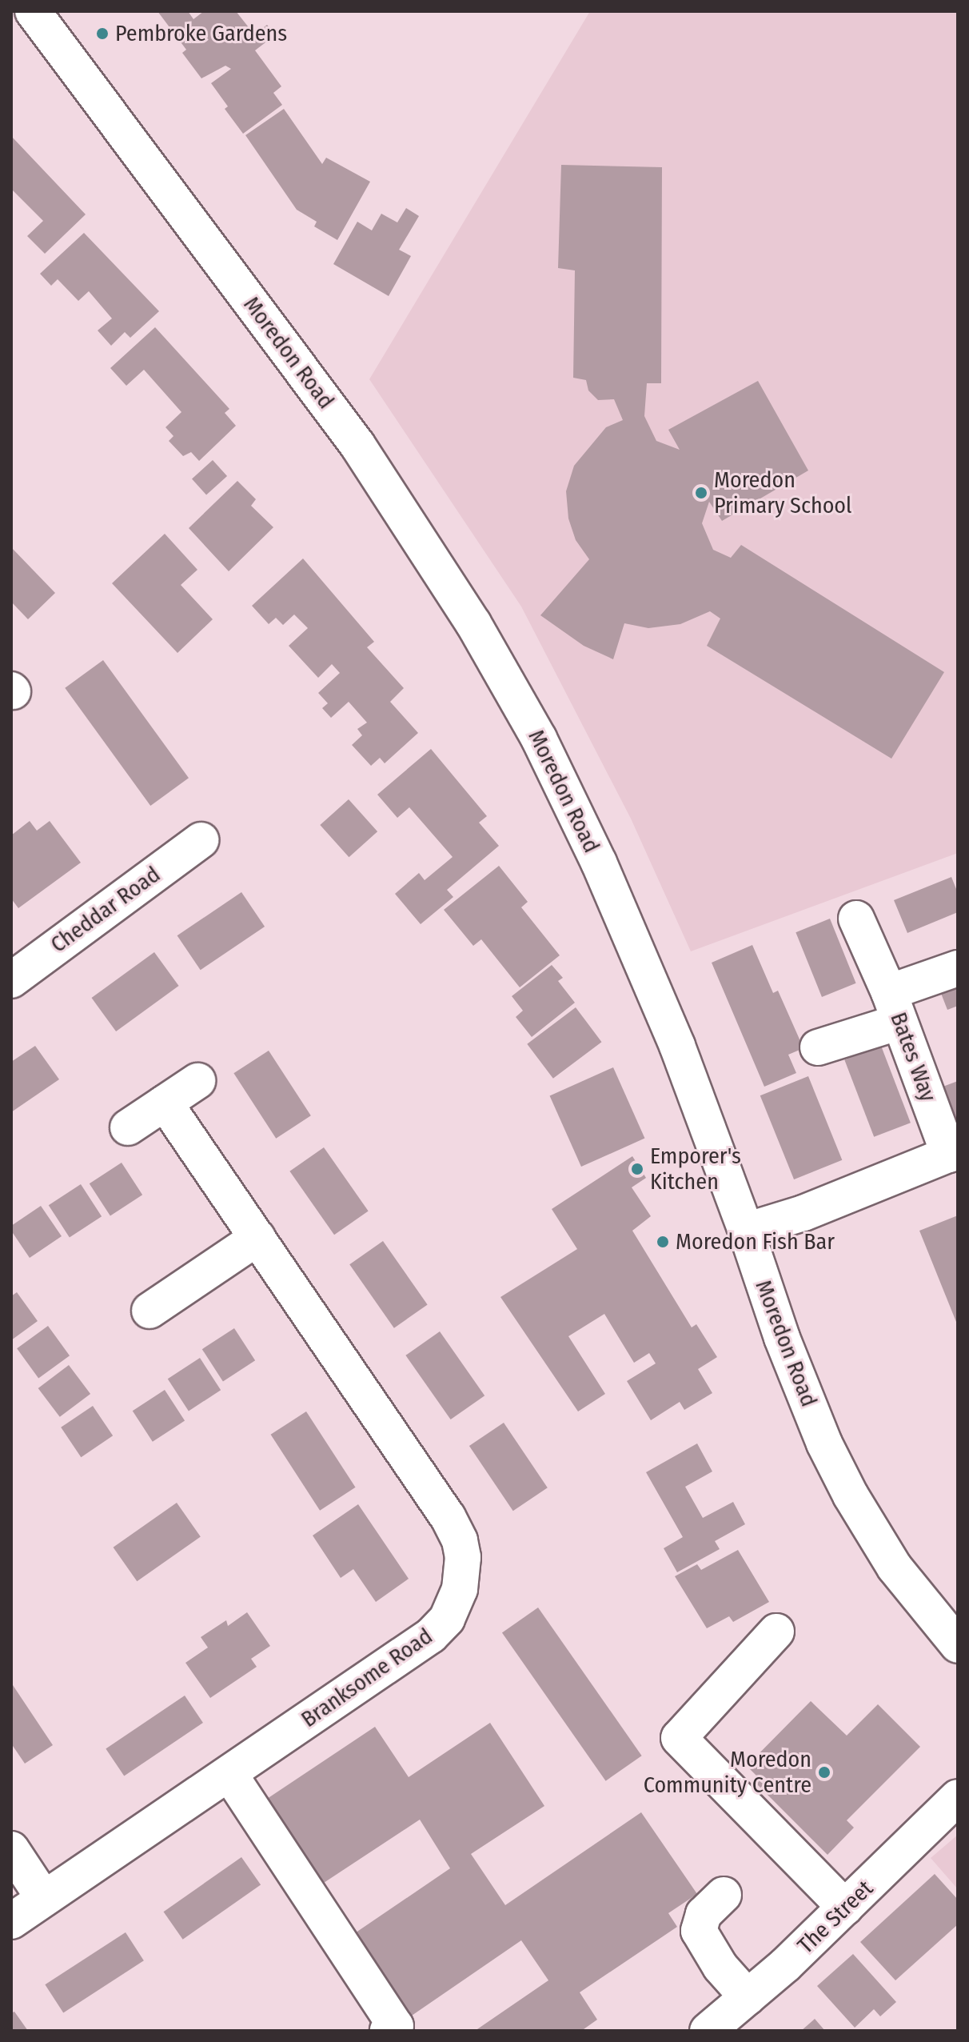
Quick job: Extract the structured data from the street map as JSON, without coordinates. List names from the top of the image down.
{
  "streets": {
    "street": [
      "Moredon Road",
      "Cheddar Road",
      "Bates Way",
      "Branksome Road",
      "The Street"
    ]
  },
  "crossings": [
    ["Moredon Road", "Bates Way"]
  ],
  "places": [
    "Pembroke Gardens",
    "Moredon Primary School",
    "Emporer's Kitchen",
    "Moredon Fish Bar",
    "Moredon Community Centre"
  ]
}
